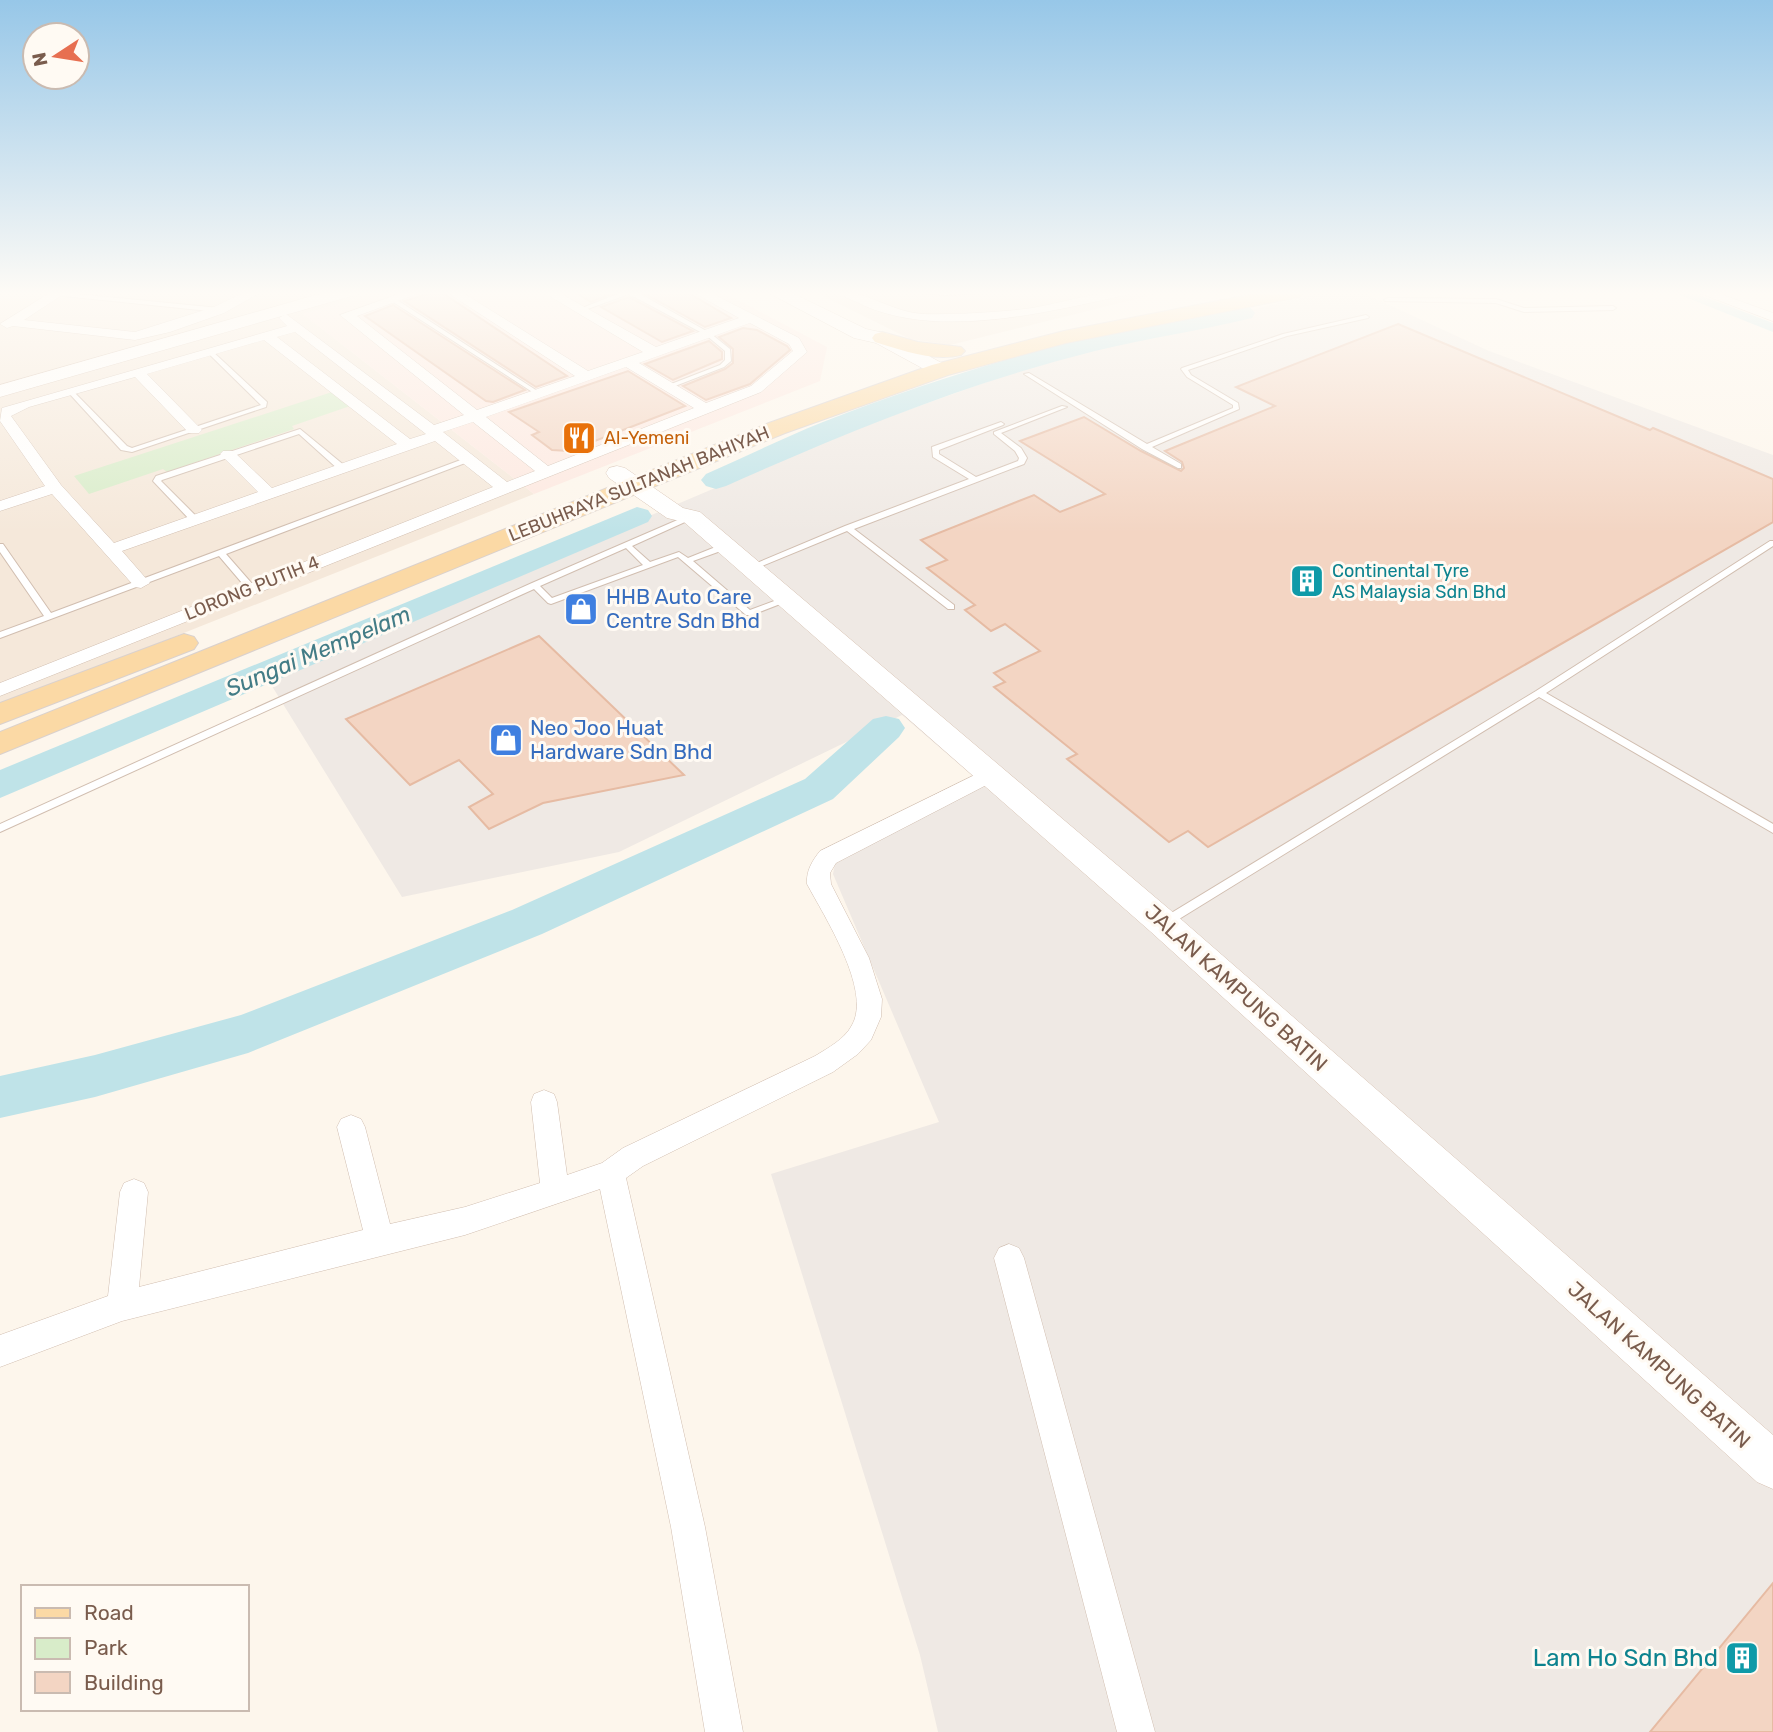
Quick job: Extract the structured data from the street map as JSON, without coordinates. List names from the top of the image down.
{
  "streets": {
    "main road": ["LEBUHRAYA SULTANAH BAHIYAH"],
    "street": ["LORONG PUTIH 4", "JALAN KAMPUNG BATIN"]
  },
  "crossings": [
    ["LEBUHRAYA SULTANAH BAHIYAH", "JALAN KAMPUNG BATIN"]
  ],
  "water": ["Sungai Mempelam"],
  "places": {
    "restaurant": ["Al-Yemeni"],
    "building": ["Continental Tyre AS Malaysia Sdn Bhd", "Lam Ho Sdn Bhd"],
    "shop": ["HHB Auto Care Centre Sdn Bhd", "Neo Joo Huat Hardware Sdn Bhd"]
  },
  "legend": ["Road", "Park", "Building"],
  "north": "left"
}
